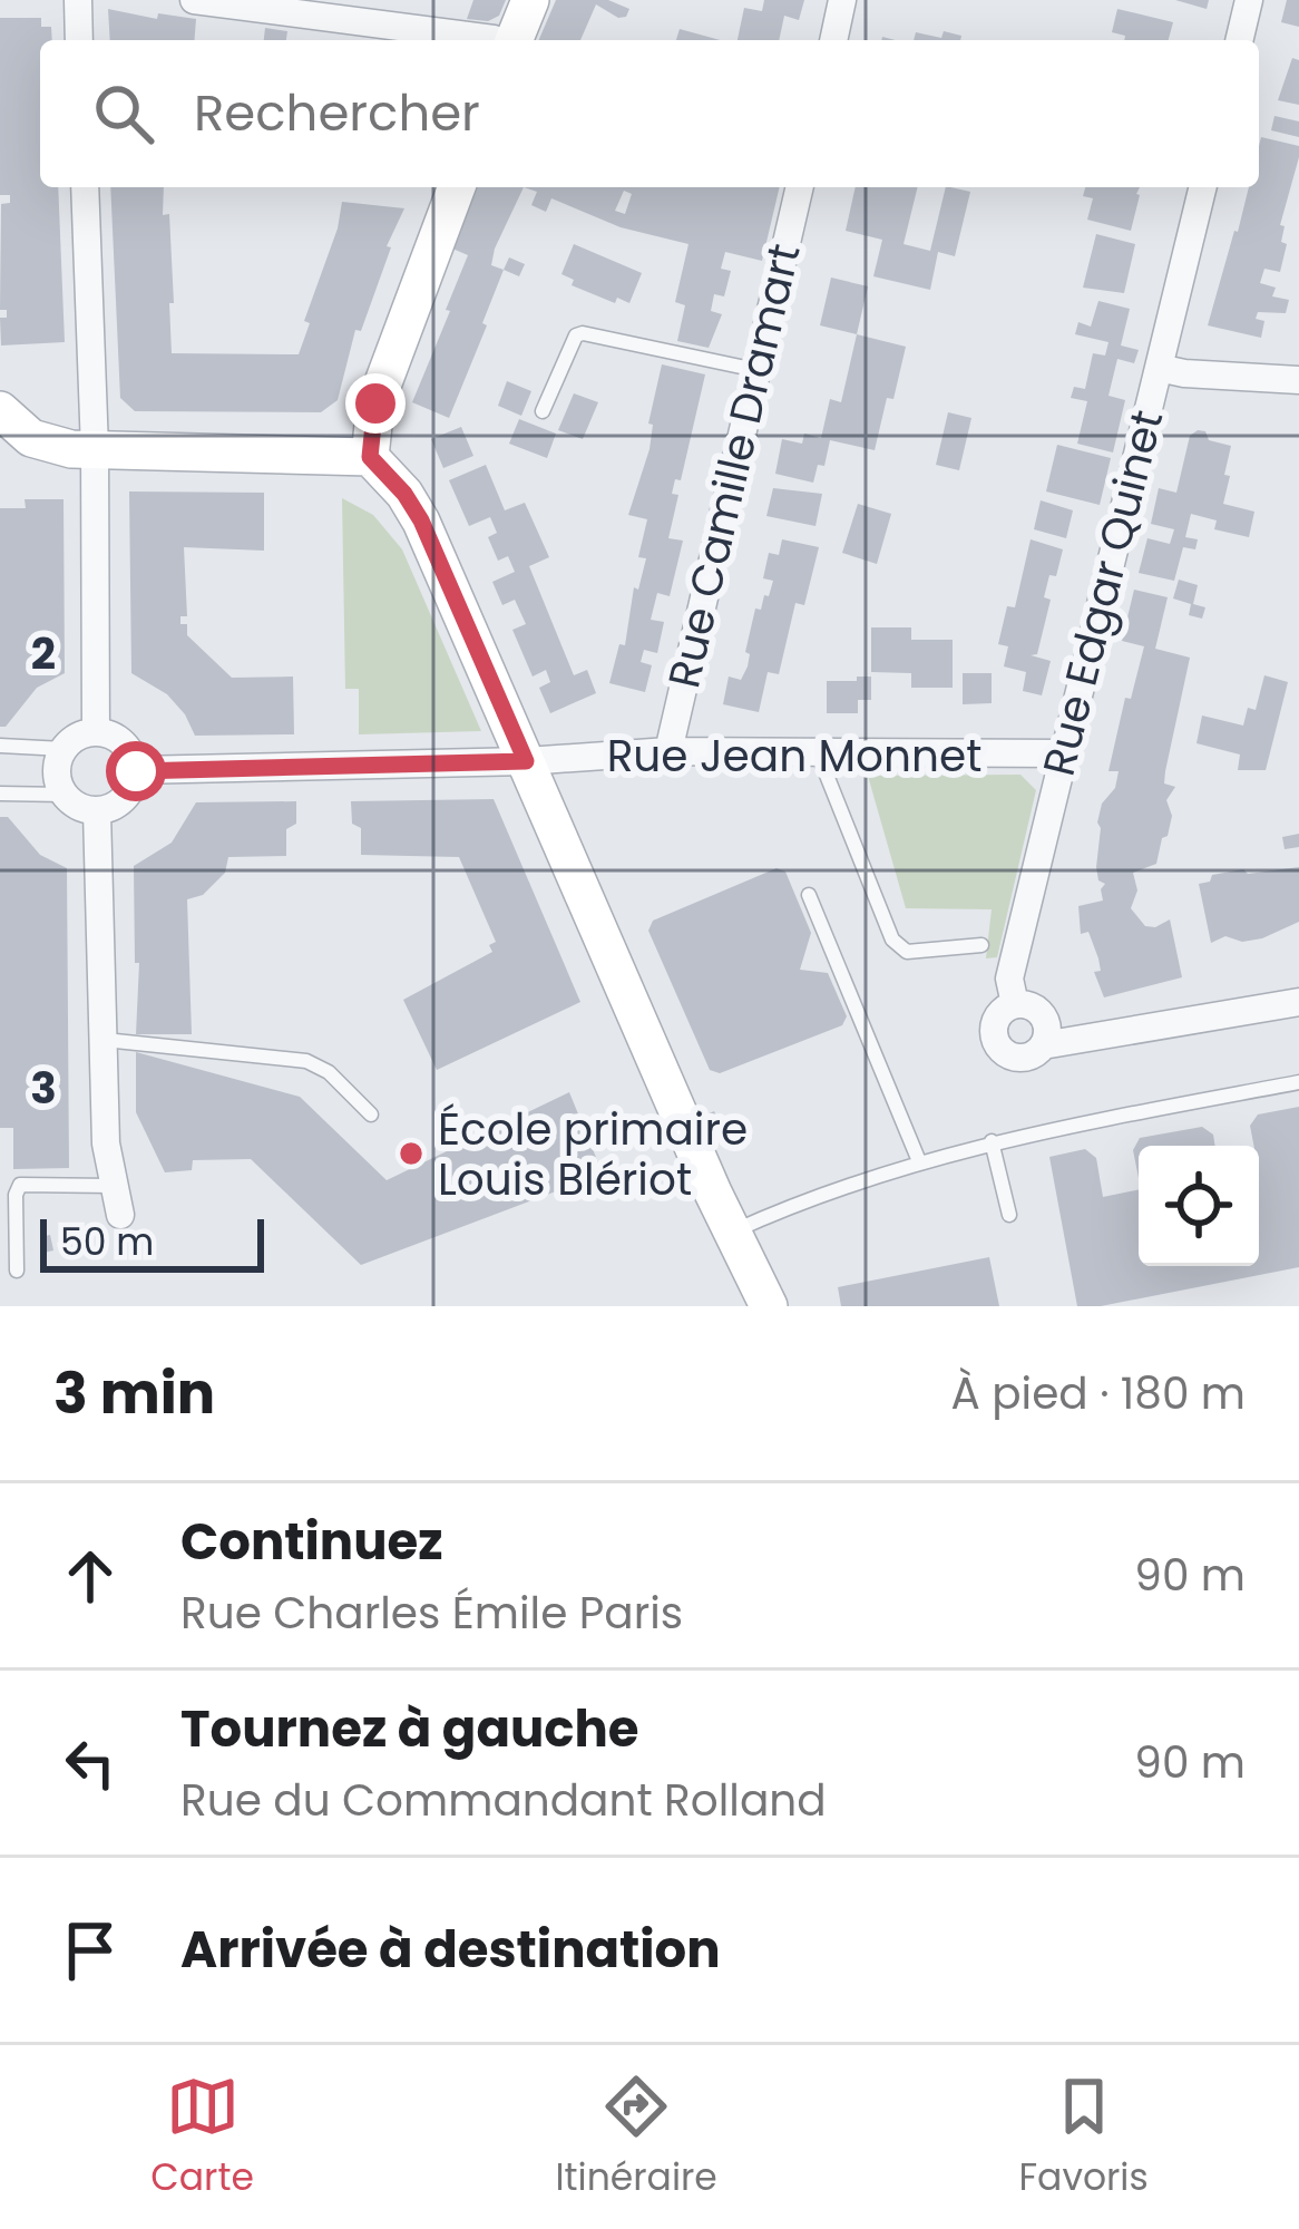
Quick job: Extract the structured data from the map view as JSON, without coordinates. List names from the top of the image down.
{
  "streets": {
    "street": ["Rue Camille Dramart", "Rue Edgar Quinet", "Rue Jean Monnet"]
  },
  "crossings": [
    ["Rue Camille Dramart", "Rue Jean Monnet"],
    ["Rue Edgar Quinet", "Rue Jean Monnet"]
  ],
  "places": ["École primaire Louis Blériot"],
  "scale_bar": "50 m",
  "page": {
    "search": "Rechercher",
    "scale": "50 m",
    "heading": ["3 min", "À pied · 180 m"],
    "list": [
      ["Continuez", "Rue Charles Émile Paris", "90 m"],
      ["Tournez à gauche", "Rue du Commandant Rolland", "90 m"],
      "Arrivée à destination"
    ],
    "nav": ["Carte", "Itinéraire", "Favoris"]
  },
  "grid": {
    "rows": ["2", "3"]
  }
}
